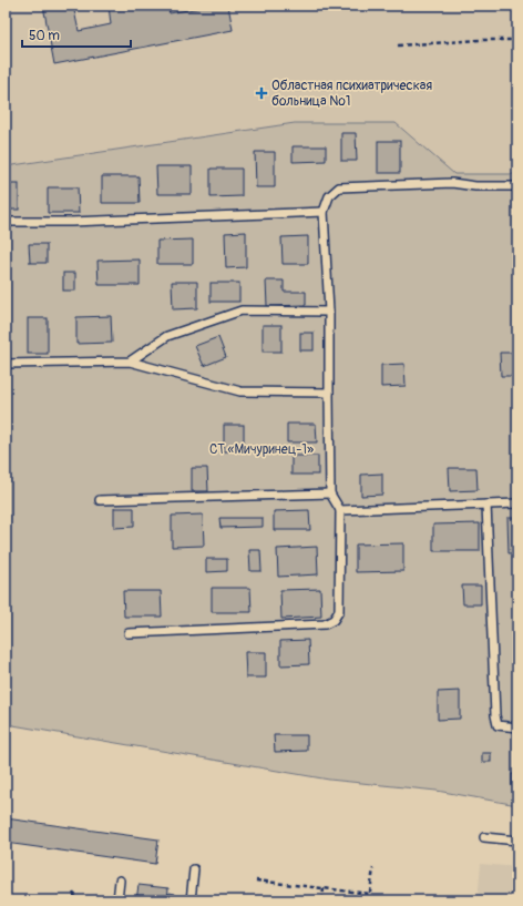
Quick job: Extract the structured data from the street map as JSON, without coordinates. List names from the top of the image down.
{
  "parks": ["СТ «Мичуринец-1»"],
  "places": {
    "health": ["Областная психиатрическая больница №1"]
  },
  "scale_bar": "50 m"
}
